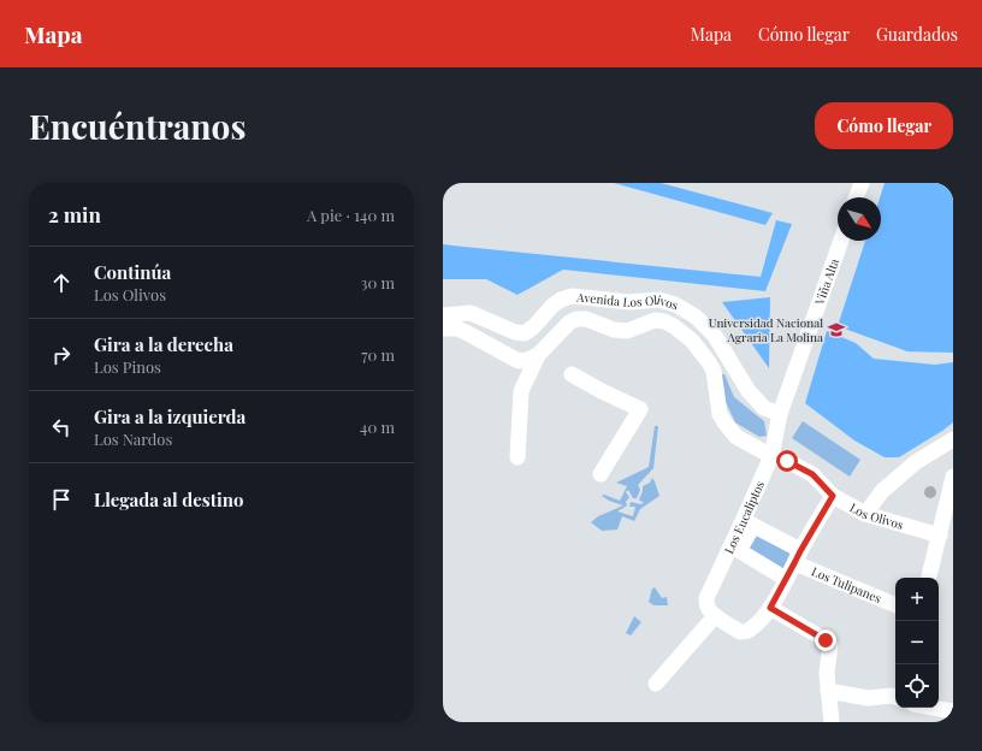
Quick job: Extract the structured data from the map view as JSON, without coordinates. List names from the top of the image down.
{
  "streets": {
    "street": [
      "Viña Alta",
      "Avenida Los Olivos",
      "Los Olivos",
      "Los Eucaliptos",
      "Los Tulipanes"
    ]
  },
  "crossings": [
    ["Viña Alta", "Avenida Los Olivos"],
    ["Viña Alta", "Los Eucaliptos"],
    ["Avenida Los Olivos", "Los Eucaliptos"],
    ["Los Olivos", "Los Eucaliptos"],
    ["Los Eucaliptos", "Los Tulipanes"]
  ],
  "places": {
    "school or university": ["Universidad Nacional Agraria La Molina"]
  },
  "north": "bottom right",
  "page": {
    "header": "Mapa",
    "nav": ["Mapa", "Cómo llegar", "Guardados"],
    "buttons": "Cómo llegar",
    "title": "Encuéntranos",
    "heading": ["2 min", "A pie · 140 m"],
    "list": [
      ["Continúa", "Los Olivos", "30 m"],
      ["Gira a la derecha", "Los Pinos", "70 m"],
      ["Gira a la izquierda", "Los Nardos", "40 m"],
      "Llegada al destino"
    ],
    "map_buttons": ["+", "−"]
  }
}
